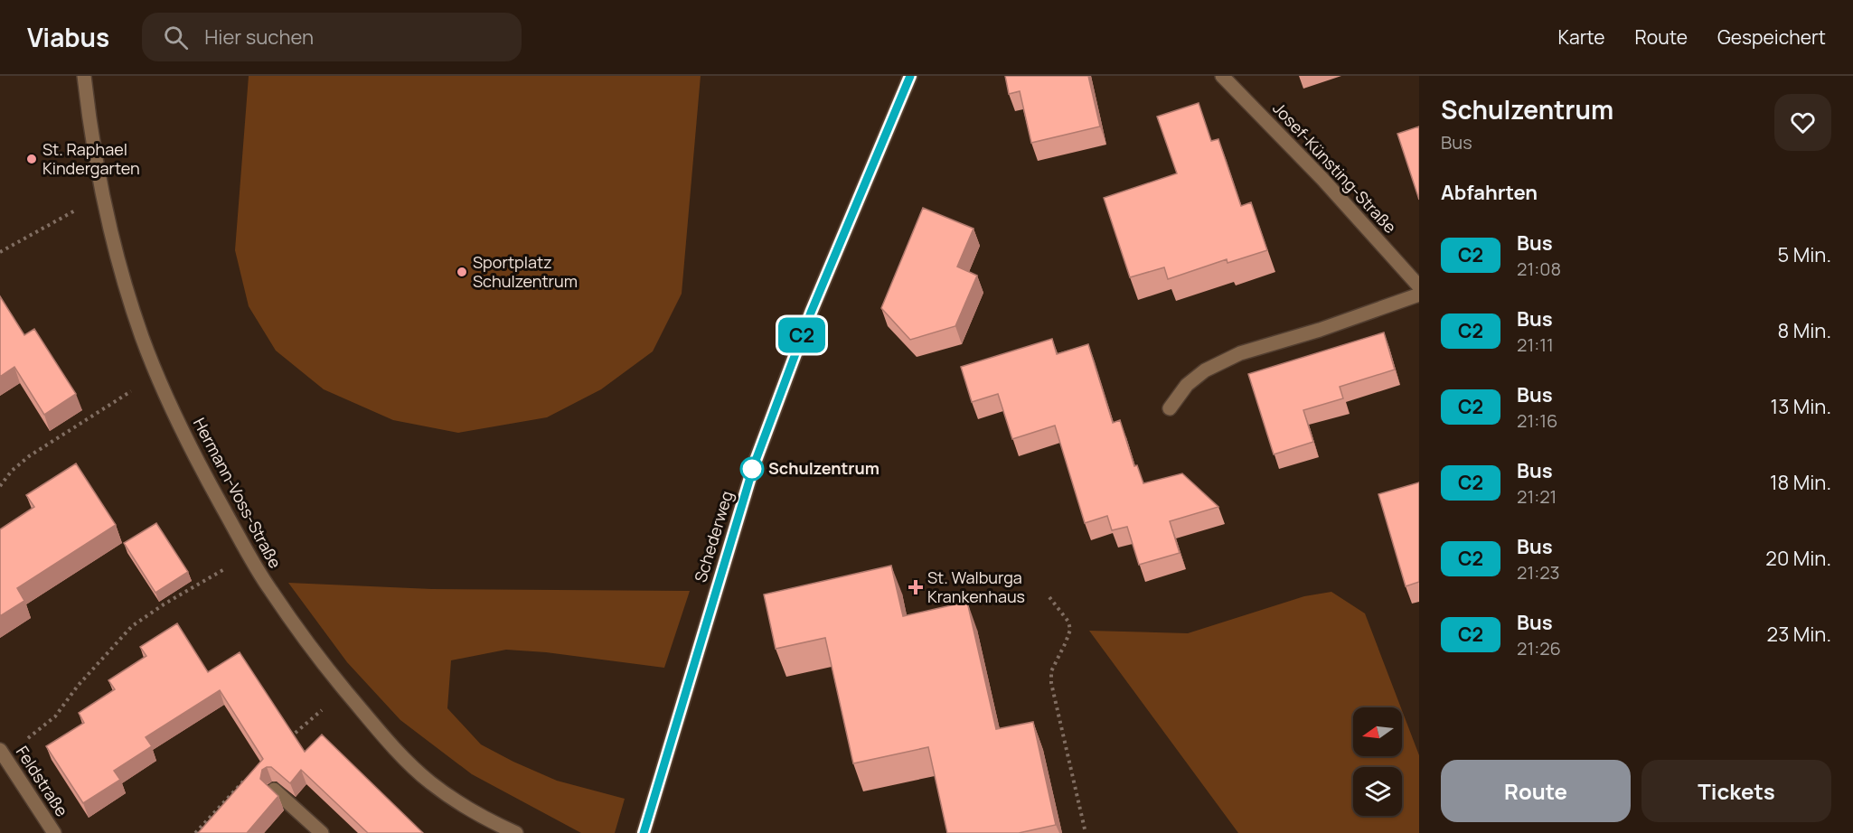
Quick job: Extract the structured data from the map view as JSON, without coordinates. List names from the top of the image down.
{
  "streets": {
    "street": [
      "Josef-Künsting-Straße",
      "Hermann-Voss-Straße",
      "Schederweg",
      "Feldstraße"
    ]
  },
  "places": {
    "other": ["St. Raphael Kindergarten", "Sportplatz Schulzentrum", "Schulzentrum"],
    "health": ["St. Walburga Krankenhaus"]
  },
  "lines": ["bus line C2"],
  "north": "left",
  "page": {
    "header": "Viabus",
    "search": "Hier suchen",
    "nav": ["Karte", "Route", "Gespeichert"],
    "on_map": "C2",
    "heading": [
      ["Schulzentrum", "Bus"],
      "Abfahrten"
    ],
    "list": [
      {
        "mark": "C2",
        "name": "Bus",
        "note": "21:08",
        "value": "5 Min."
      },
      {
        "mark": "C2",
        "name": "Bus",
        "note": "21:11",
        "value": "8 Min."
      },
      {
        "mark": "C2",
        "name": "Bus",
        "note": "21:16",
        "value": "13 Min."
      },
      {
        "mark": "C2",
        "name": "Bus",
        "note": "21:21",
        "value": "18 Min."
      },
      {
        "mark": "C2",
        "name": "Bus",
        "note": "21:23",
        "value": "20 Min."
      },
      {
        "mark": "C2",
        "name": "Bus",
        "note": "21:26",
        "value": "23 Min."
      }
    ],
    "buttons": ["Route", "Tickets"]
  }
}
